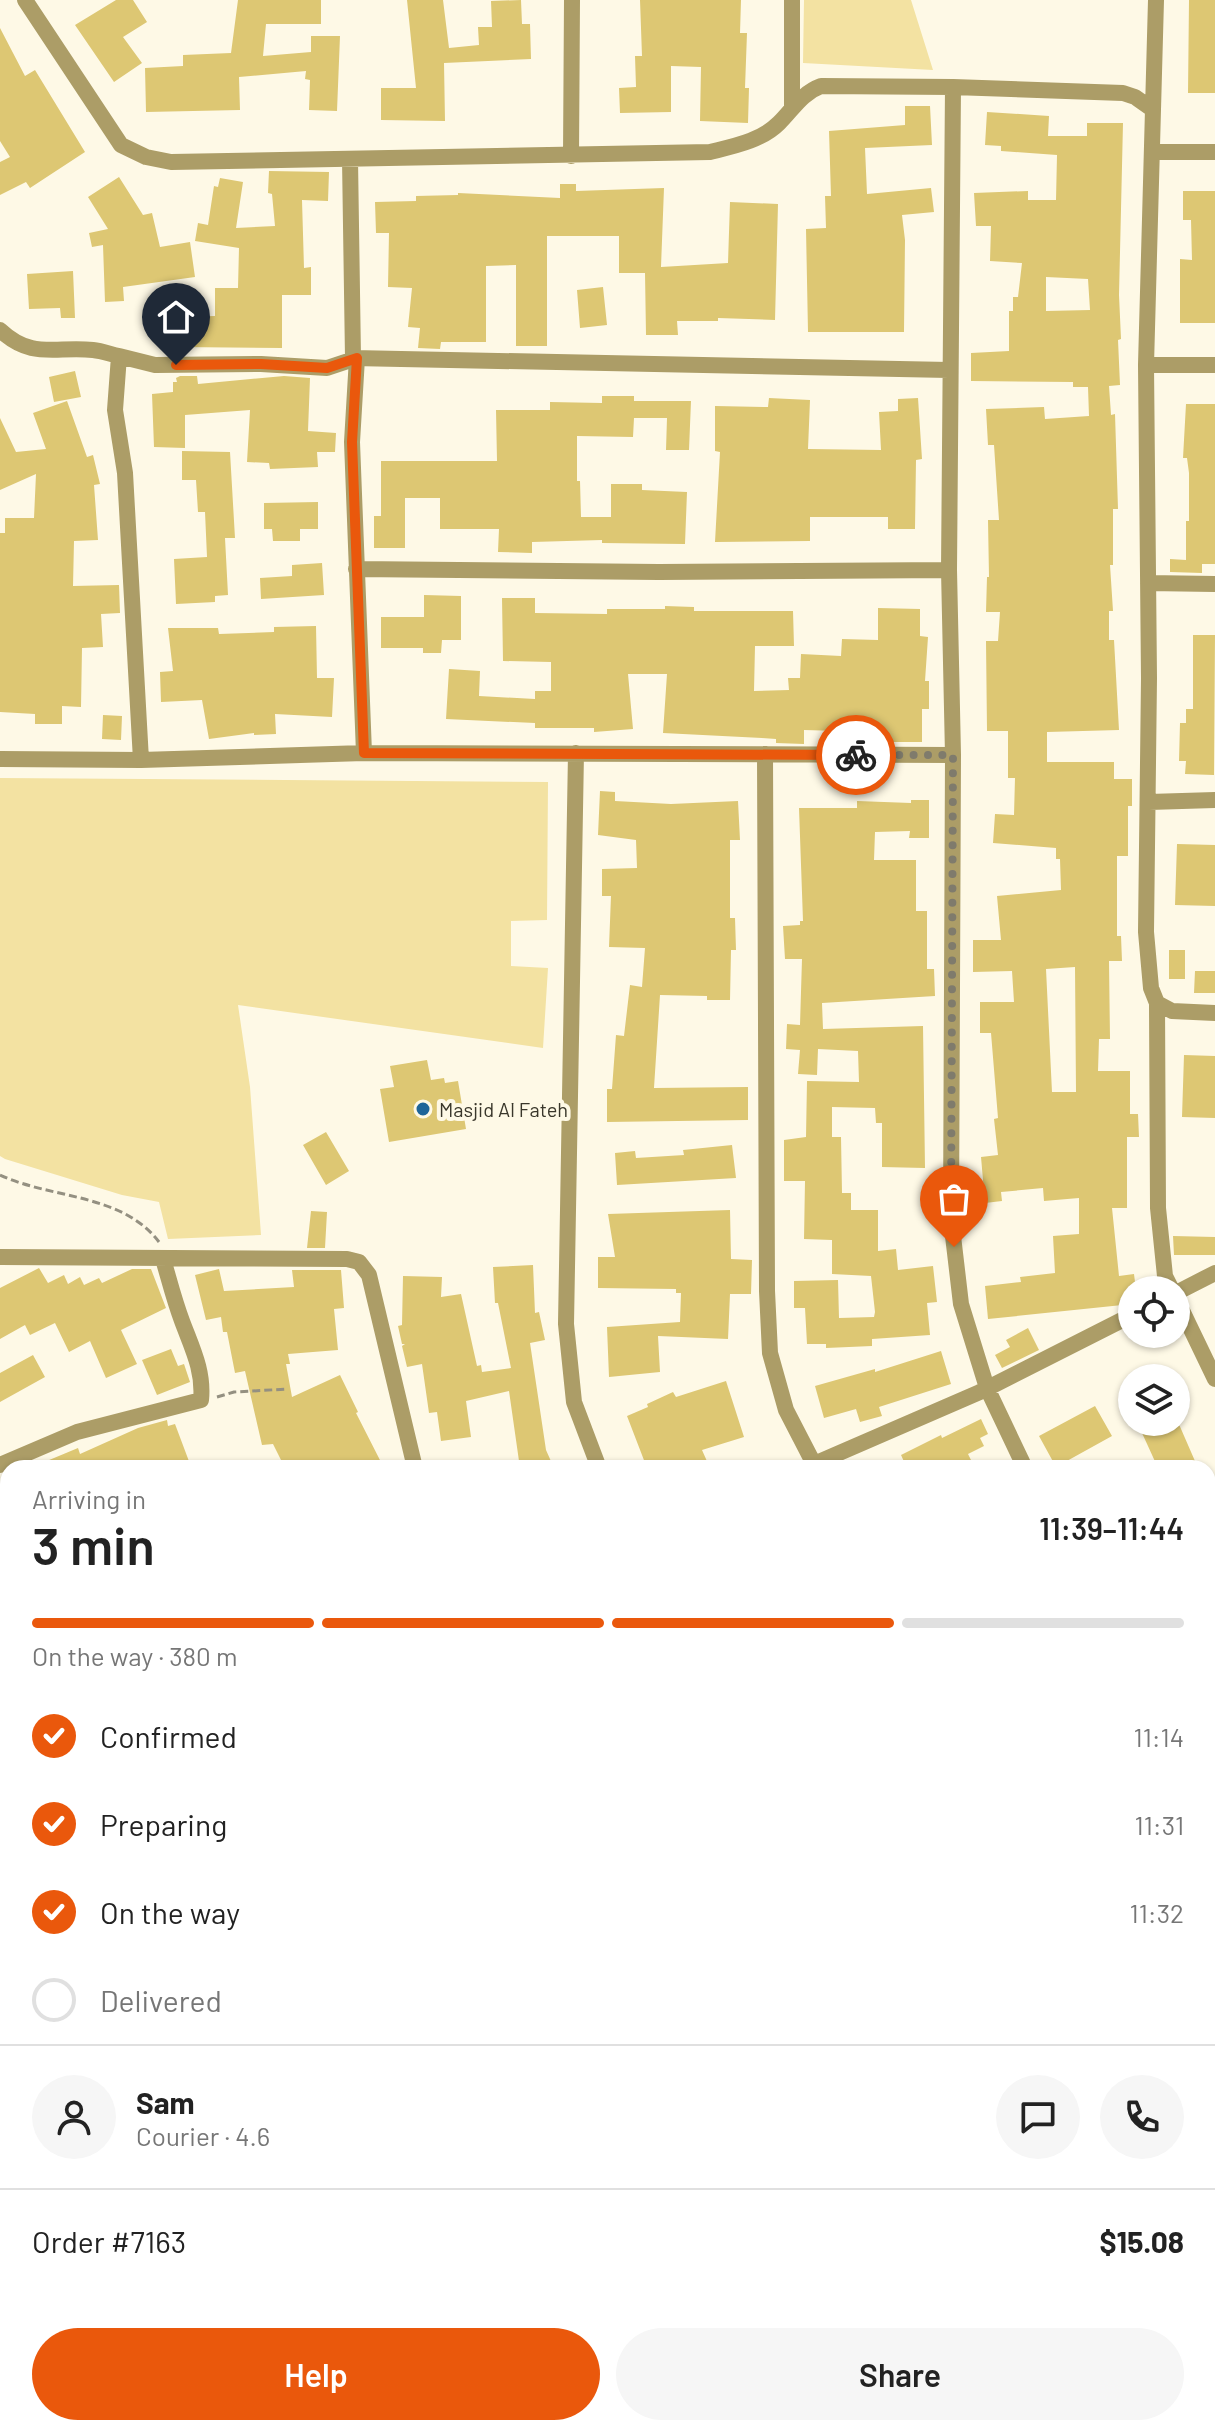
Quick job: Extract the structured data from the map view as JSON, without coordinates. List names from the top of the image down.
{
  "places": ["Masjid Al Fateh"],
  "page": {
    "heading": ["3 min", "Arriving in", "11:39–11:44"],
    "panel": [
      "Sam",
      "Courier · 4.6",
      "Order #7163",
      "$15.08"
    ],
    "bar": "On the way · 380 m",
    "list": [
      ["Confirmed", "11:14"],
      ["Preparing", "11:31"],
      ["On the way", "11:32"],
      "Delivered"
    ],
    "buttons": ["Help", "Share"]
  }
}
